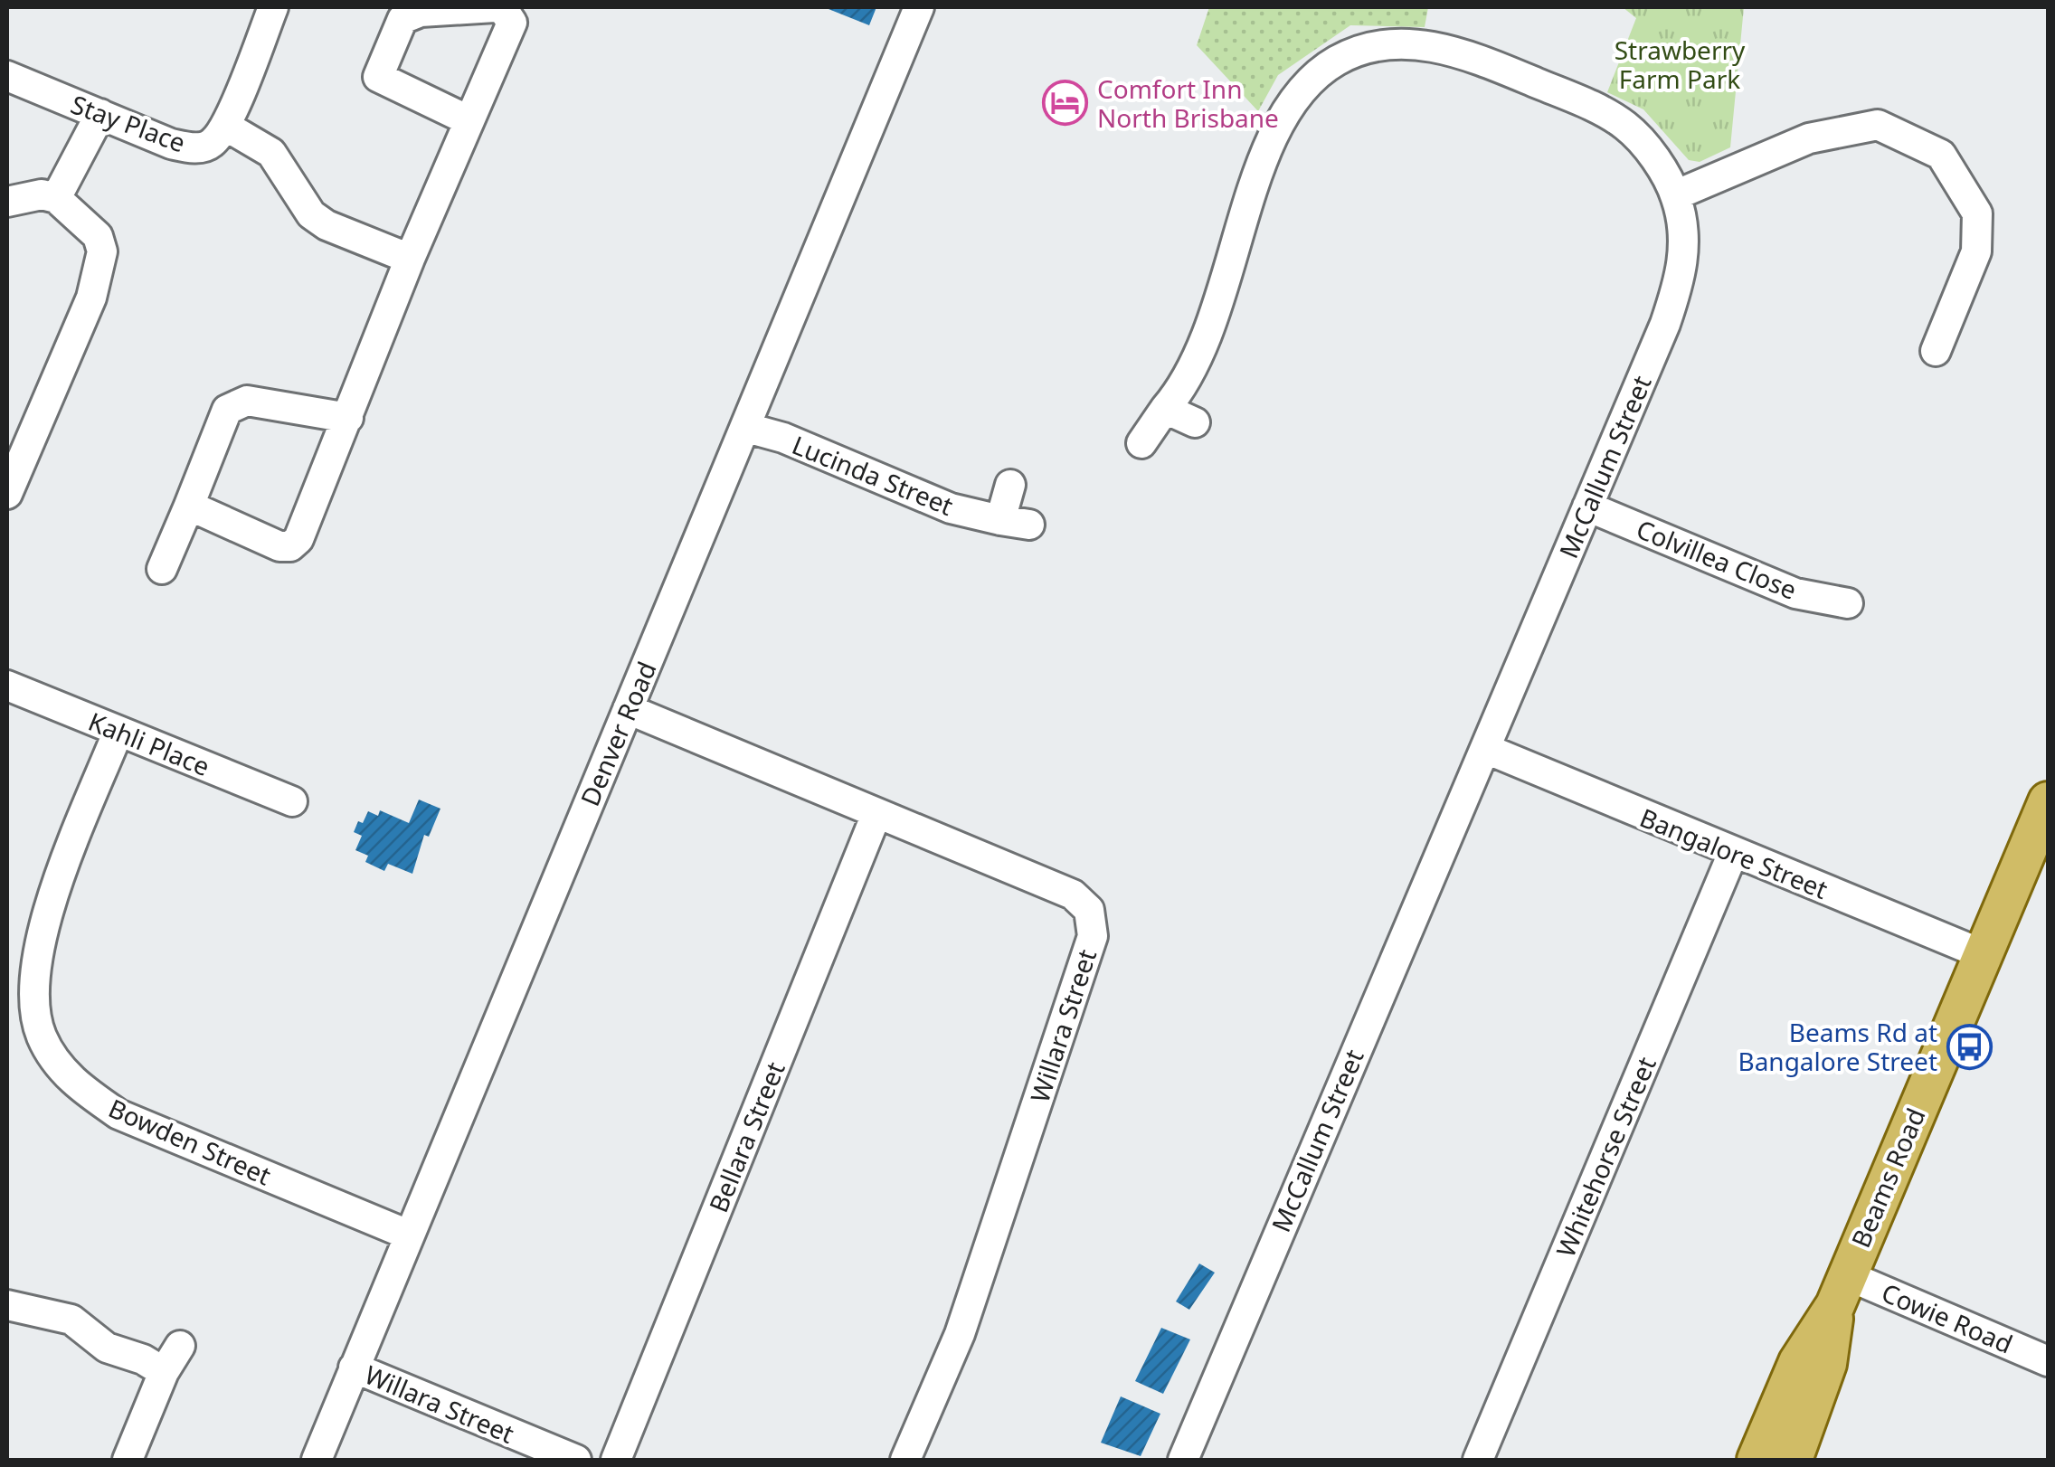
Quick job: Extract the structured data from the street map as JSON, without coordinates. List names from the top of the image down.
{
  "streets": {
    "main road": ["Beams Road"],
    "street": [
      "Stay Place",
      "McCallum Street",
      "Lucinda Street",
      "Colvillea Close",
      "Denver Road",
      "Kahli Place",
      "Bangalore Street",
      "Willara Street",
      "Bellara Street",
      "Bowden Street",
      "Whitehorse Street",
      "Cowie Road"
    ]
  },
  "crossings": [
    ["McCallum Street", "Colvillea Close"],
    ["McCallum Street", "Bangalore Street"],
    ["Lucinda Street", "Denver Road"],
    ["Denver Road", "Willara Street"],
    ["Denver Road", "Bowden Street"],
    ["Kahli Place", "Bowden Street"],
    ["Bangalore Street", "Whitehorse Street"],
    ["Bangalore Street", "Beams Road"],
    ["Willara Street", "Bellara Street"],
    ["Beams Road", "Cowie Road"]
  ],
  "parks": ["Strawberry Farm Park"],
  "places": {
    "hotel": ["Comfort Inn North Brisbane"],
    "bus stop": ["Beams Rd at Bangalore Street"]
  }
}
